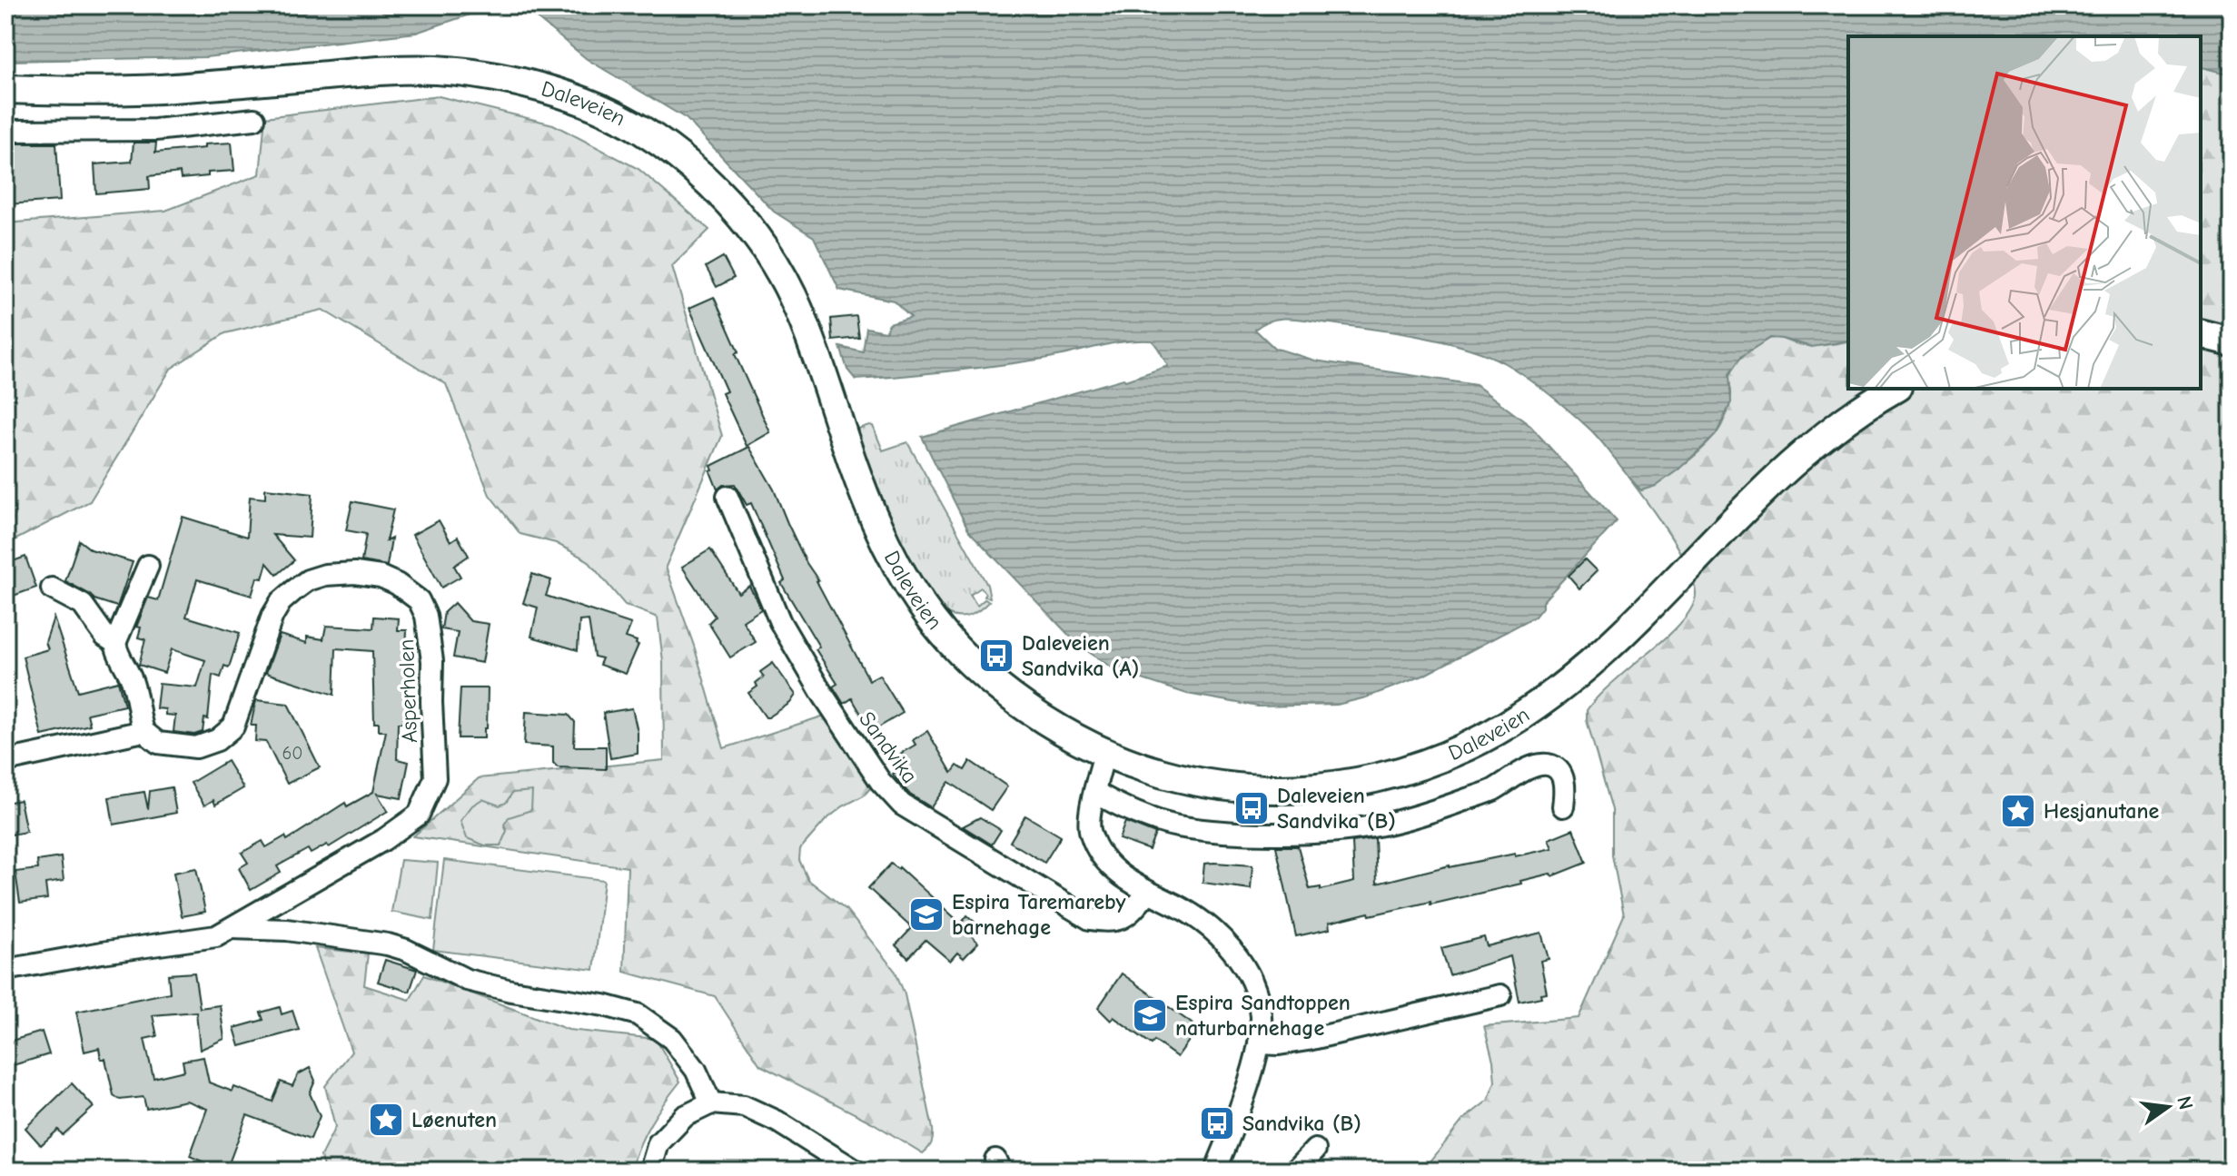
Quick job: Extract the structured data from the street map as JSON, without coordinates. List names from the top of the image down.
{
  "streets": {
    "main road": ["Daleveien"],
    "street": ["Asperholen", "Sandvika"]
  },
  "places": {
    "bus stop": ["Daleveien Sandvika (A)", "Daleveien Sandvika (B)", "Sandvika (B)"],
    "place": ["Hesjanutane", "Løenuten"],
    "school or university": ["Espira Taremareby barnehage", "Espira Sandtoppen naturbarnehage"]
  },
  "house_numbers": ["60"],
  "north": "right"
}
